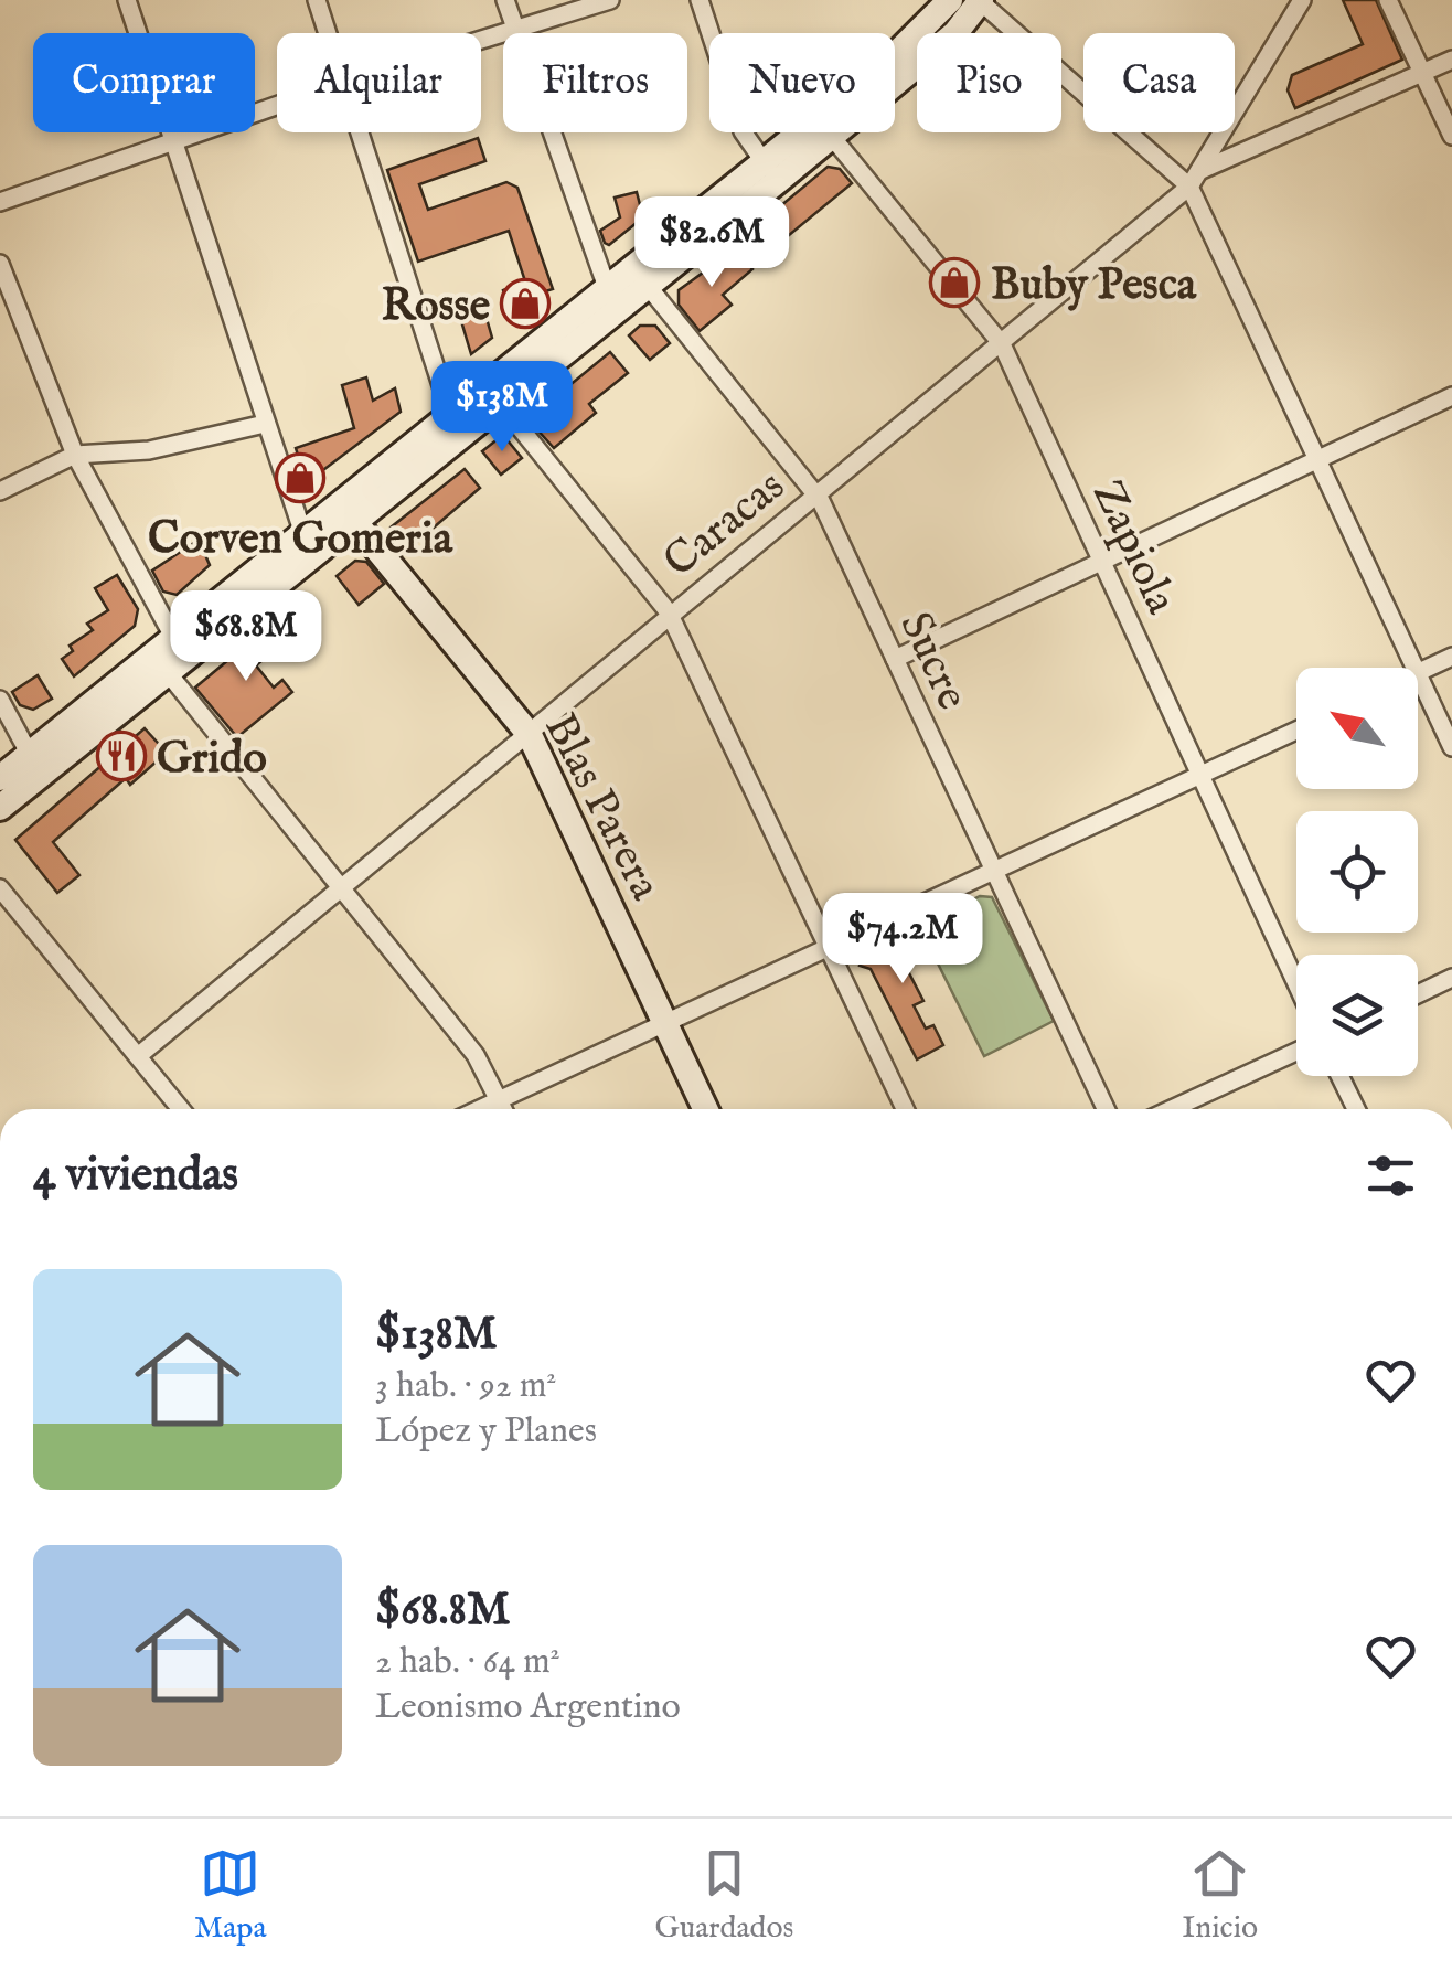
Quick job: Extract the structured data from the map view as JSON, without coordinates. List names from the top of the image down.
{
  "streets": {
    "main road": ["Blas Parera"],
    "street": ["Caracas", "Zapiola", "Sucre"]
  },
  "crossings": [
    ["Caracas", "Zapiola"],
    ["Caracas", "Sucre"],
    ["Caracas", "Blas Parera"]
  ],
  "places": {
    "shop": ["Buby Pesca", "Rosse", "Corven Gomeria"],
    "restaurant": ["Grido"]
  },
  "north": "top left",
  "page": {
    "chip": [
      "Comprar",
      "Alquilar",
      "Filtros",
      "Nuevo",
      "Piso",
      "Casa"
    ],
    "price": [
      "$82.6M",
      "$138M",
      "$68.8M",
      "$74.2M"
    ],
    "heading": "4 viviendas",
    "list": [
      {
        "name": "$138M",
        "note": "3 hab. · 92 m² · López y Planes"
      },
      {
        "name": "$68.8M",
        "note": "2 hab. · 64 m² · Leonismo Argentino"
      }
    ],
    "tabs": ["Mapa", "Guardados", "Inicio"]
  }
}
